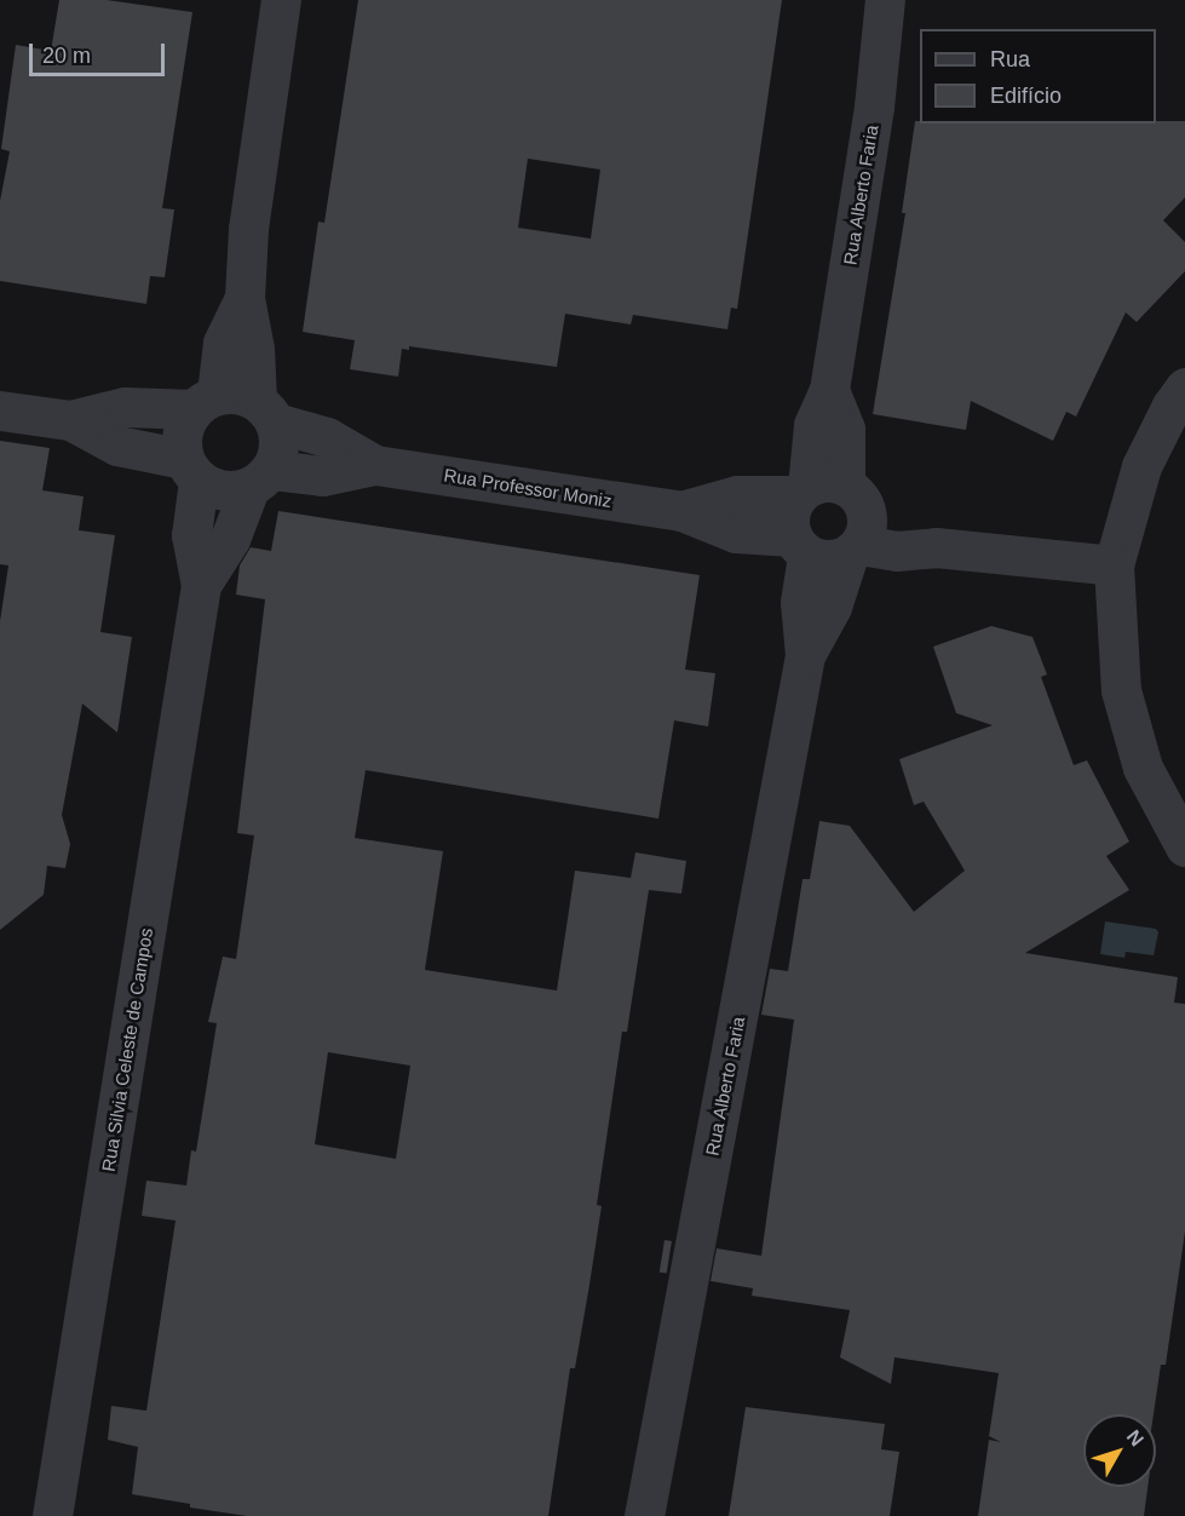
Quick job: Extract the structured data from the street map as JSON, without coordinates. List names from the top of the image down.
{
  "streets": {
    "street": ["Rua Alberto Faria", "Rua Professor Moniz", "Rua Silvia Celeste de Campos"]
  },
  "crossings": [
    ["Rua Alberto Faria", "Rua Professor Moniz"],
    ["Rua Professor Moniz", "Rua Silvia Celeste de Campos"]
  ],
  "legend": ["Rua", "Edifício"],
  "scale_bar": "20 m",
  "north": "top right"
}
